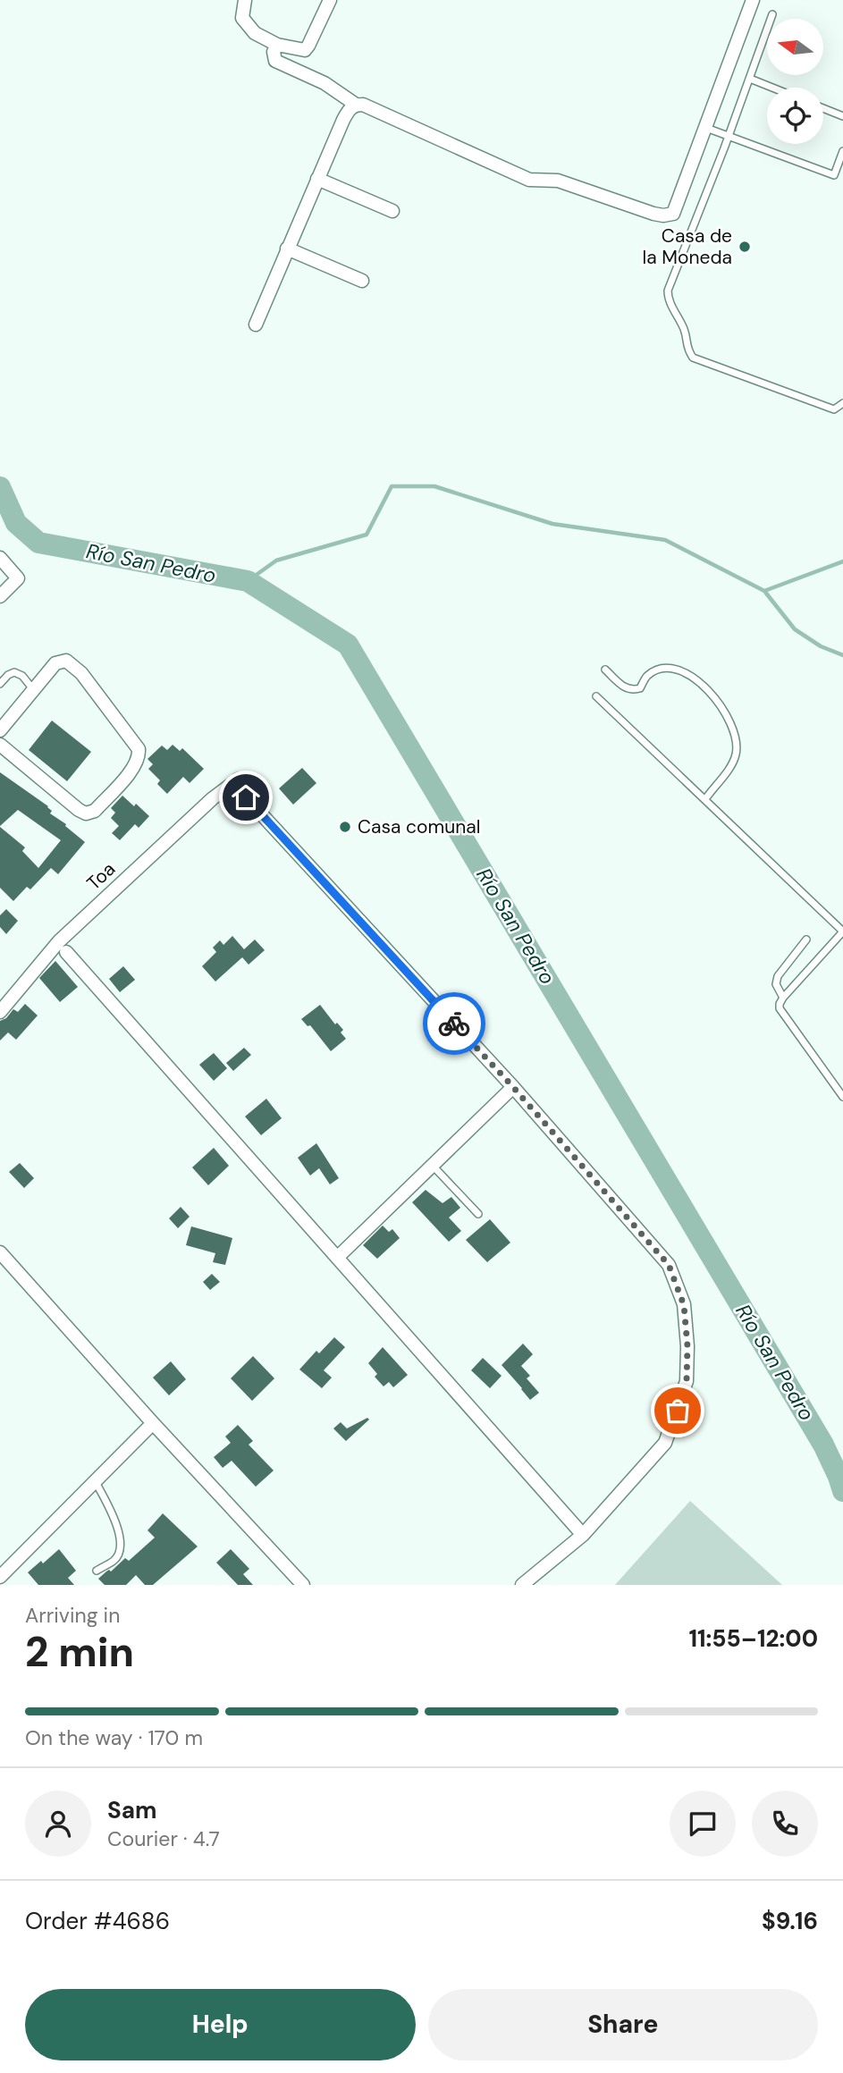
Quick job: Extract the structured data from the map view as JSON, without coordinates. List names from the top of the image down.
{
  "streets": {
    "street": ["Toa"]
  },
  "water": ["Río San Pedro"],
  "places": ["Casa de la Moneda", "Casa comunal"],
  "north": "left",
  "page": {
    "heading": ["2 min", "Arriving in", "11:55–12:00"],
    "panel": [
      "Sam",
      "Courier · 4.7",
      "Order #4686",
      "$9.16"
    ],
    "bar": "On the way · 170 m",
    "buttons": ["Help", "Share"]
  }
}
